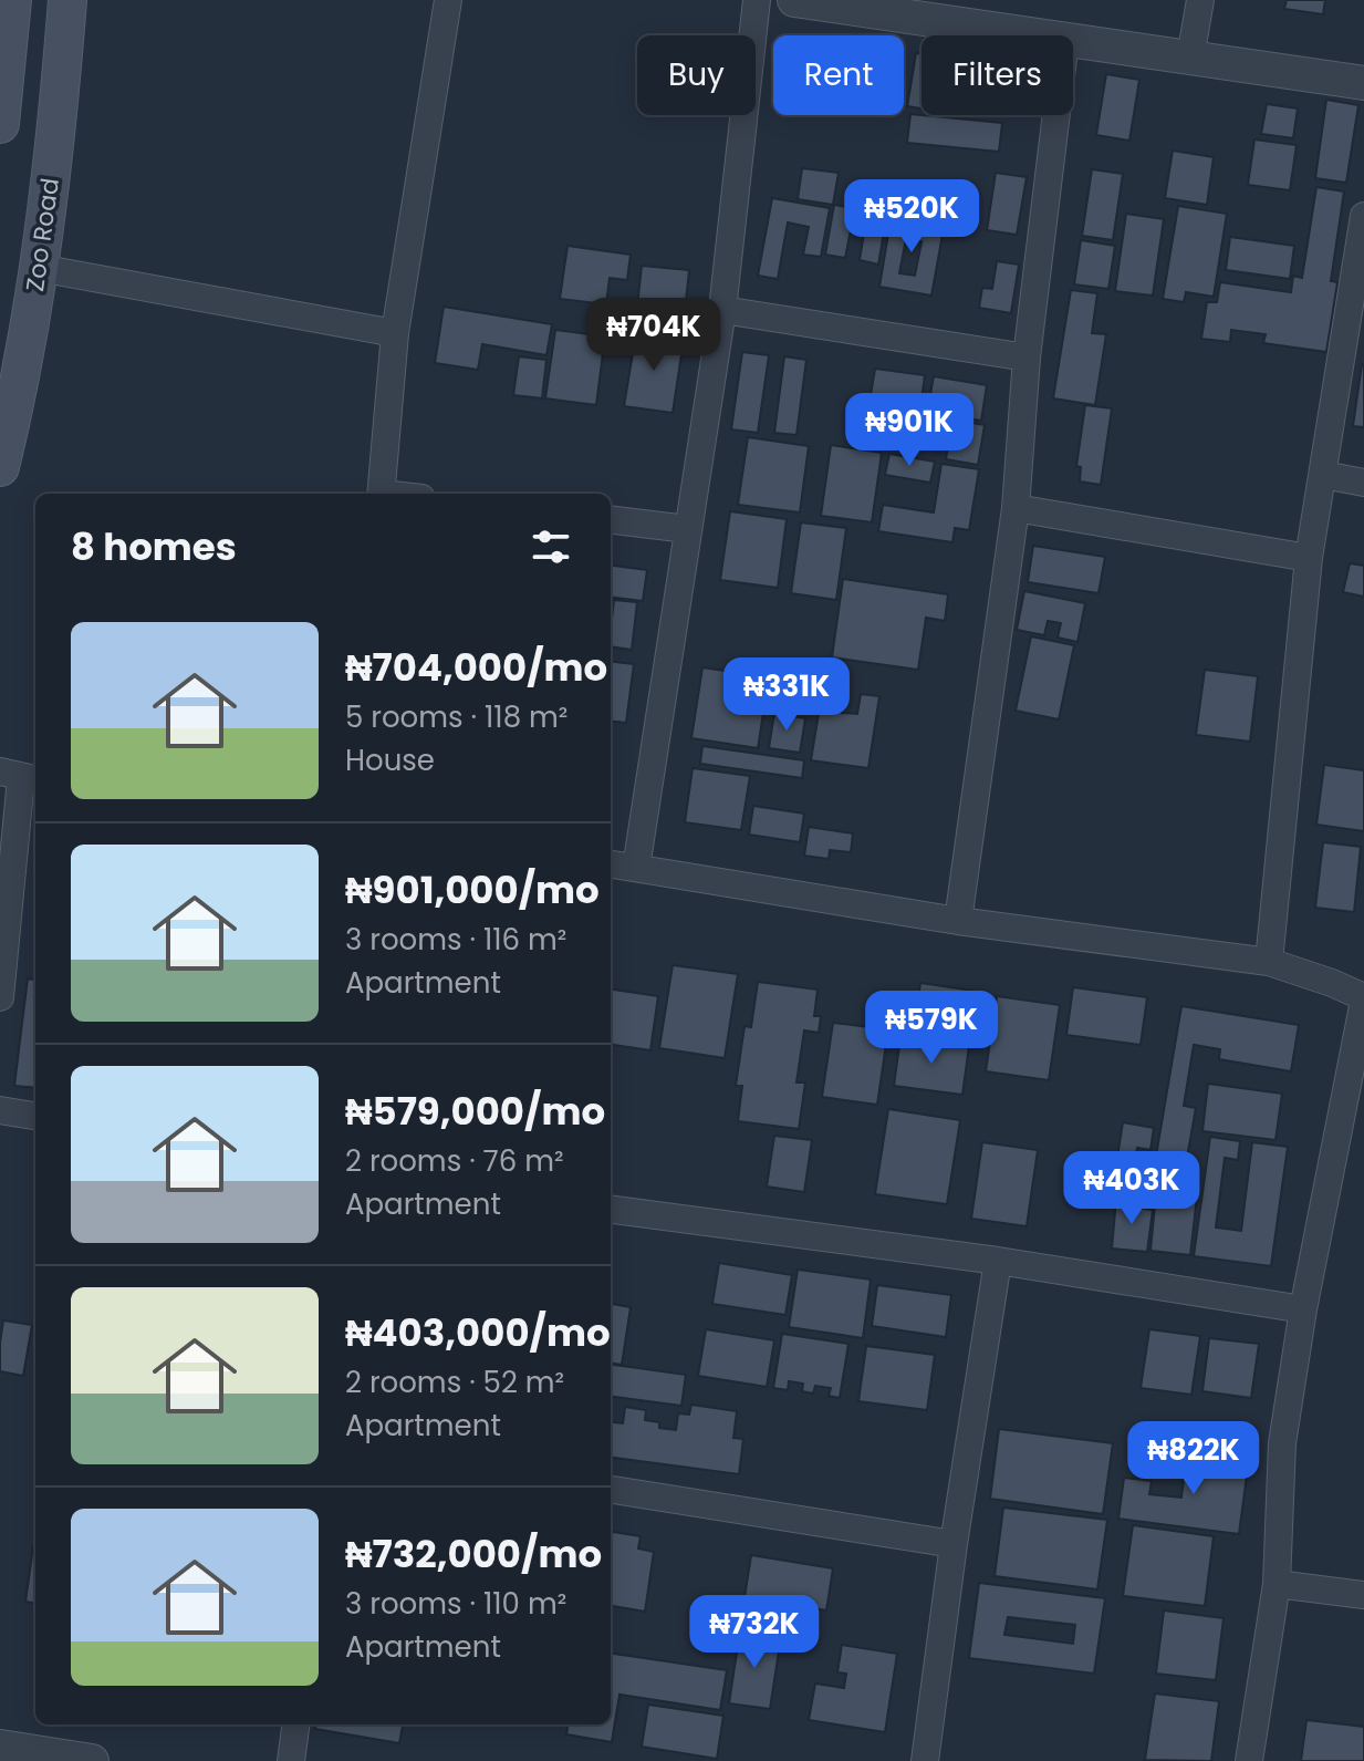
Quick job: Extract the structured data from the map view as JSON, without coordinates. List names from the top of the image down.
{
  "streets": {
    "main road": ["Zoo Road"]
  },
  "page": {
    "chip": ["Buy", "Rent", "Filters"],
    "price": [
      "₦520K",
      "₦704K",
      "₦901K",
      "₦331K",
      "₦579K",
      "₦403K",
      "₦822K",
      "₦732K"
    ],
    "heading": "8 homes",
    "list": [
      {
        "name": "₦704,000/mo",
        "note": "5 rooms · 118 m² · House"
      },
      {
        "name": "₦901,000/mo",
        "note": "3 rooms · 116 m² · Apartment"
      },
      {
        "name": "₦579,000/mo",
        "note": "2 rooms · 76 m² · Apartment"
      },
      {
        "name": "₦403,000/mo",
        "note": "2 rooms · 52 m² · Apartment"
      },
      {
        "name": "₦732,000/mo",
        "note": "3 rooms · 110 m² · Apartment"
      }
    ]
  }
}
